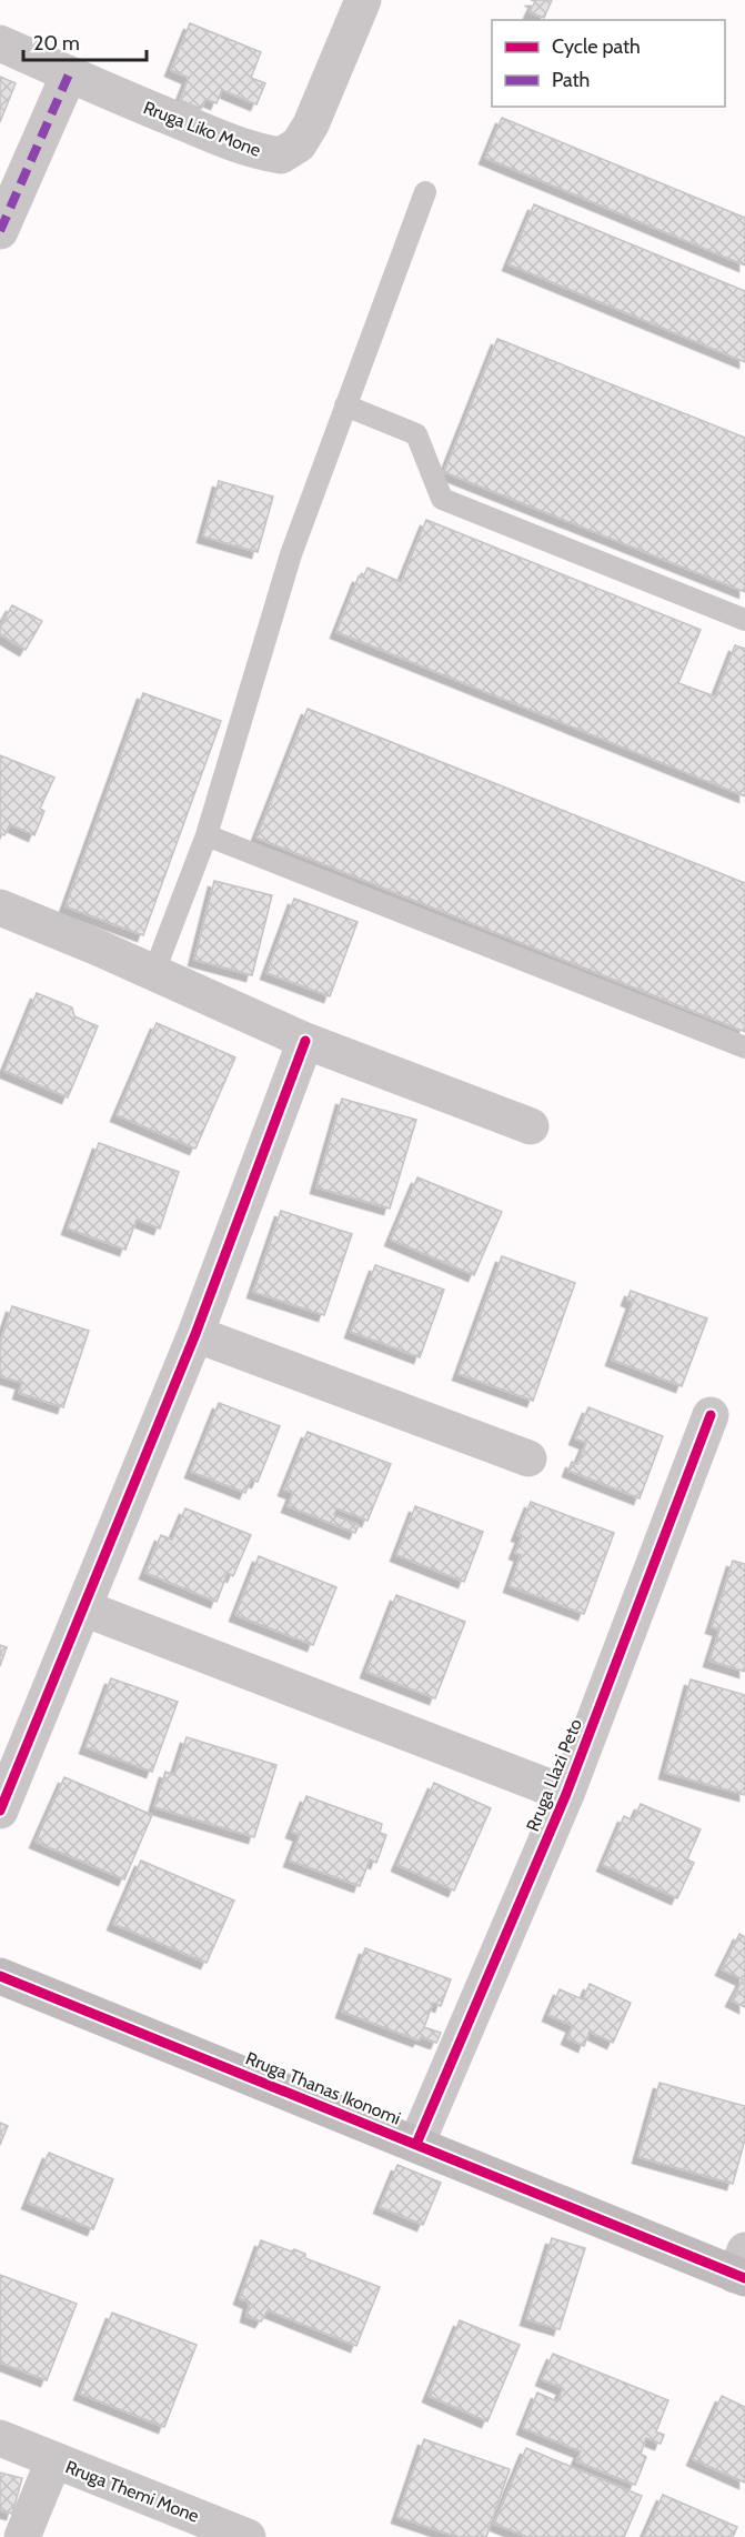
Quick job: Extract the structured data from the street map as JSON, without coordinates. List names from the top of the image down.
{
  "streets": {
    "street": [
      "Rruga Liko Mone",
      "Rruga Llazi Peto",
      "Rruga Thanas Ikonomi",
      "Rruga Themi Mone"
    ]
  },
  "crossings": [
    ["Rruga Llazi Peto", "Rruga Thanas Ikonomi"]
  ],
  "legend": ["Cycle path", "Path"],
  "scale_bar": "20 m"
}
